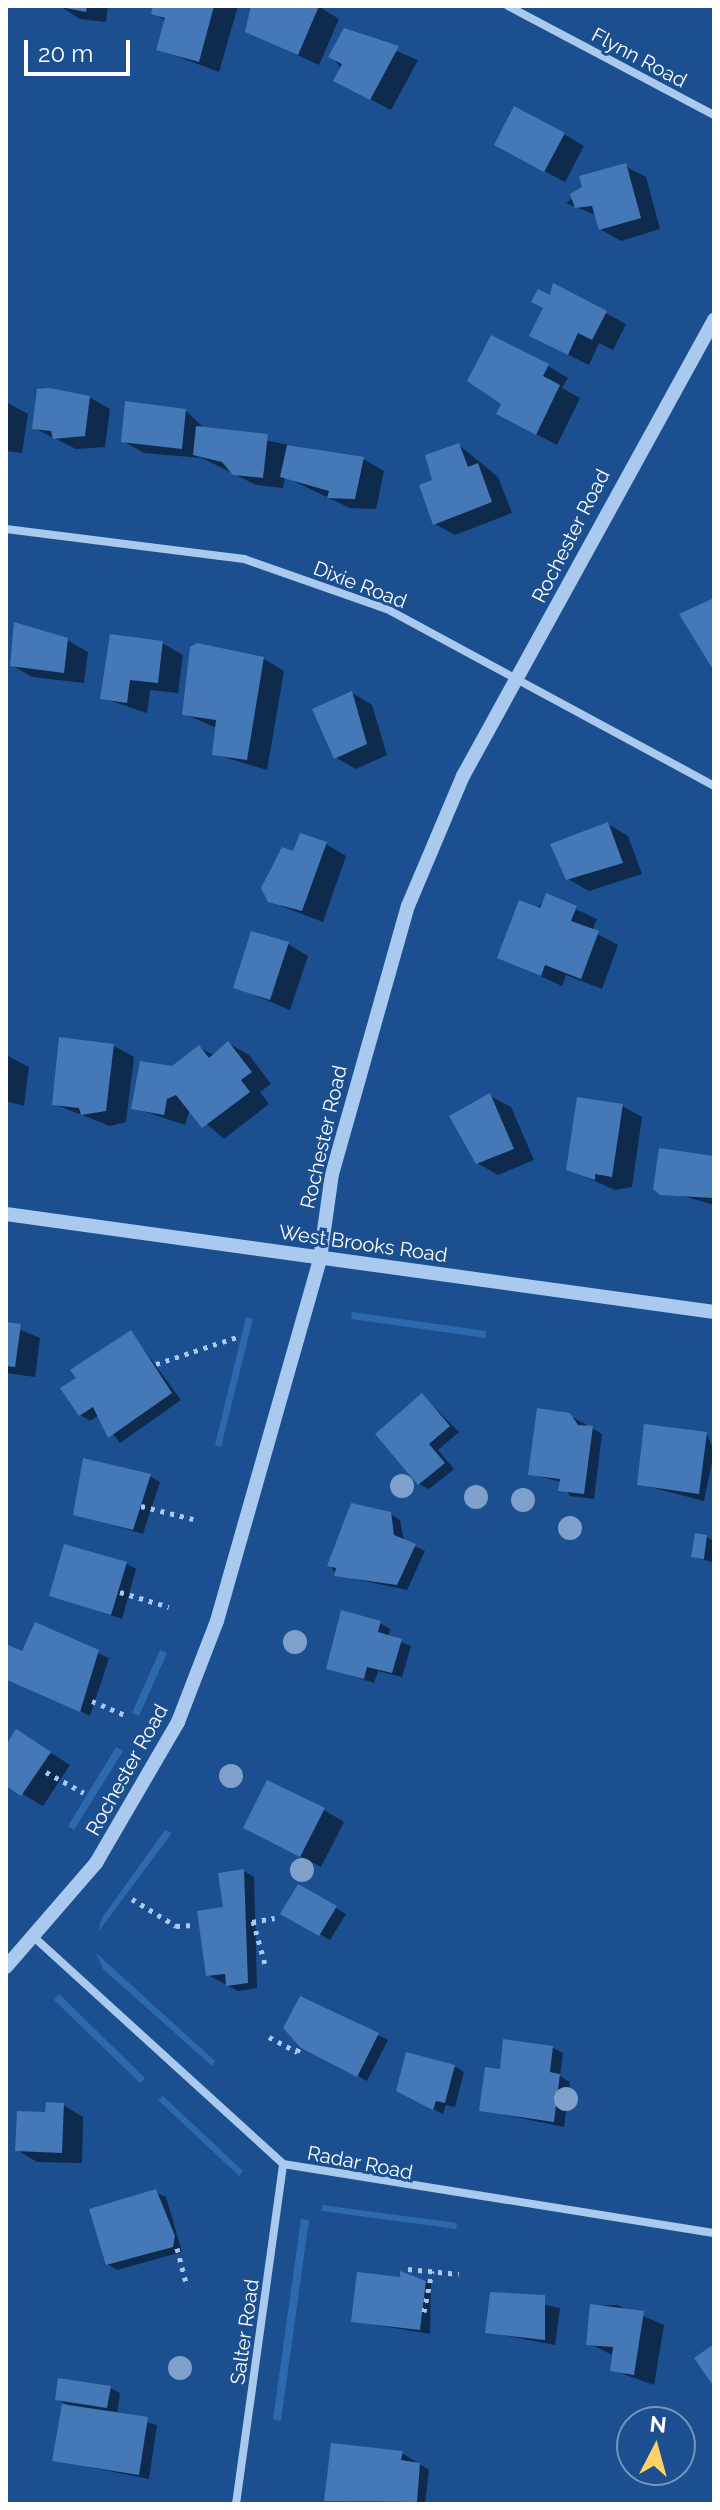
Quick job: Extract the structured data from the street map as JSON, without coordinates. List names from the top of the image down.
{
  "streets": {
    "street": [
      "Flynn Road",
      "Rochester Road",
      "Dixie Road",
      "West Brooks Road",
      "Radar Road",
      "Salter Road"
    ]
  },
  "crossings": [
    ["Rochester Road", "Dixie Road"],
    ["Rochester Road", "West Brooks Road"],
    ["Rochester Road", "Radar Road"],
    ["Radar Road", "Salter Road"]
  ],
  "scale_bar": "20 m",
  "north": "top"
}
